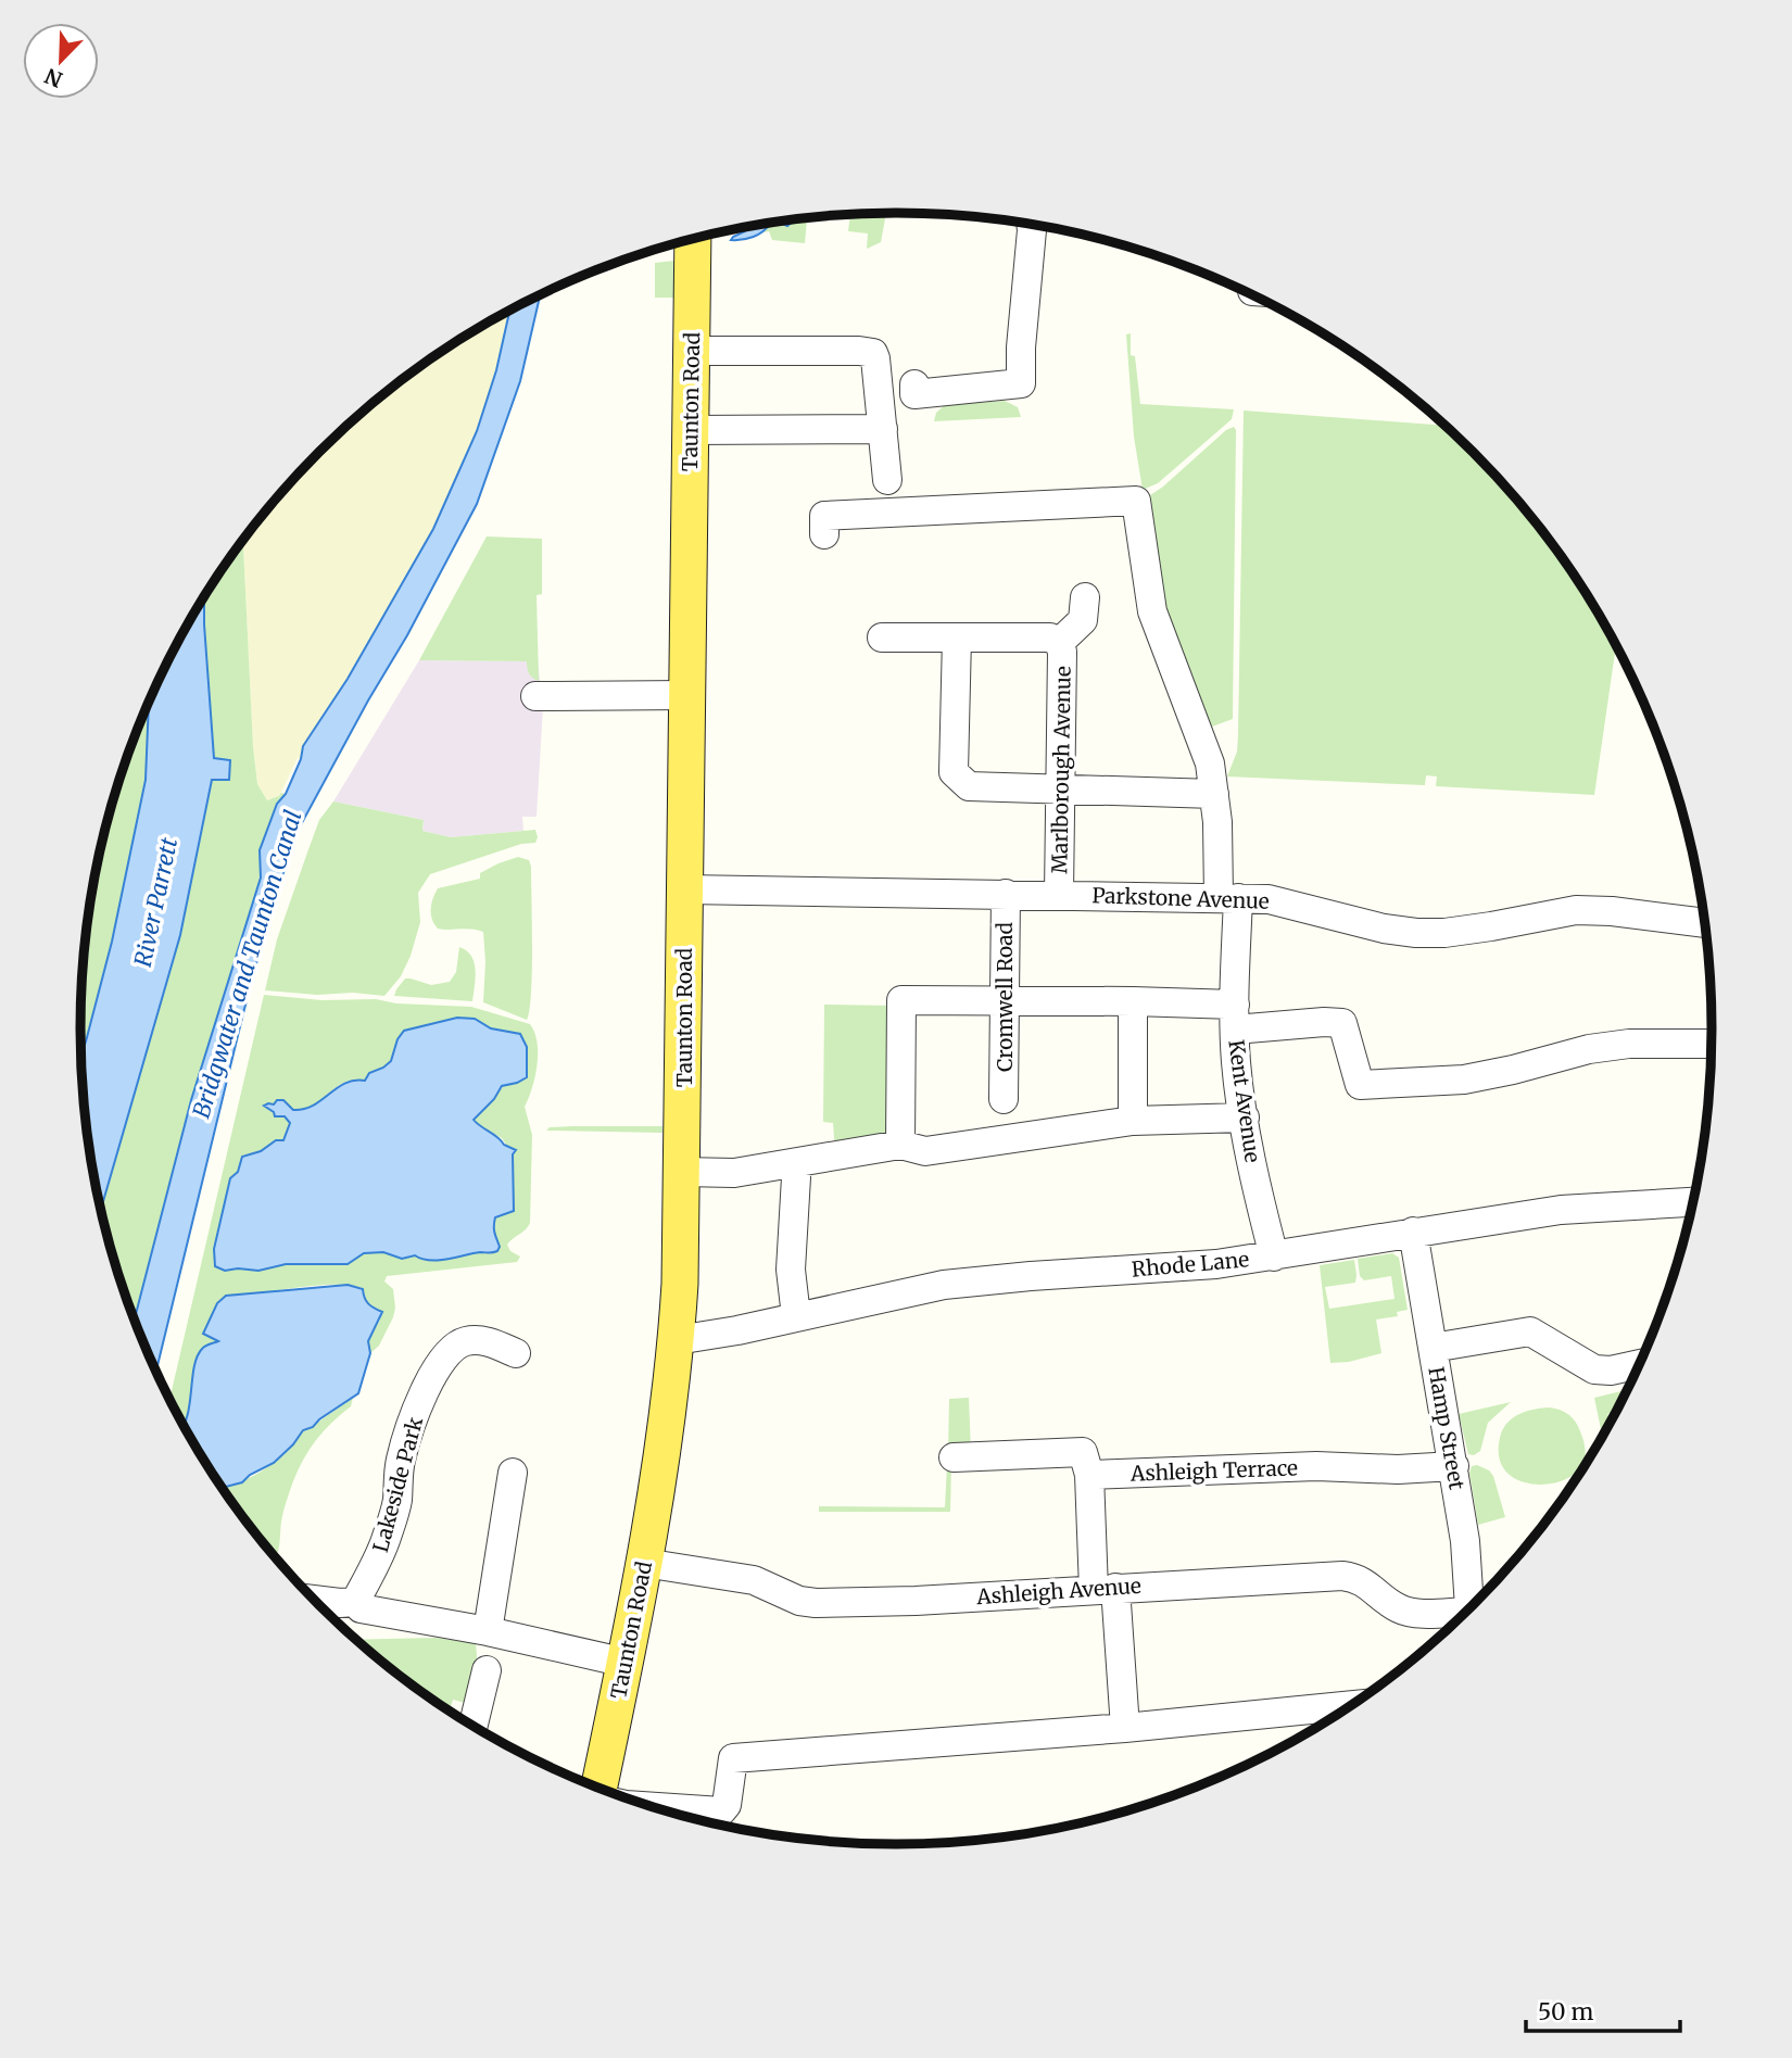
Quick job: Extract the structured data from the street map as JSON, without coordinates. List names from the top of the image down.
{
  "streets": {
    "main road": ["Taunton Road"],
    "street": [
      "Marlborough Avenue",
      "Parkstone Avenue",
      "Cromwell Road",
      "Kent Avenue",
      "Rhode Lane",
      "Hamp Street",
      "Ashleigh Terrace",
      "Lakeside Park",
      "Ashleigh Avenue"
    ]
  },
  "crossings": [
    ["Taunton Road", "Parkstone Avenue"],
    ["Taunton Road", "Rhode Lane"],
    ["Taunton Road", "Ashleigh Avenue"],
    ["Marlborough Avenue", "Parkstone Avenue"],
    ["Parkstone Avenue", "Cromwell Road"],
    ["Parkstone Avenue", "Kent Avenue"],
    ["Kent Avenue", "Rhode Lane"],
    ["Rhode Lane", "Hamp Street"],
    ["Hamp Street", "Ashleigh Terrace"]
  ],
  "water": ["River Parrett", "Bridgwater and Taunton Canal"],
  "scale_bar": "50 m",
  "north": "bottom left"
}
